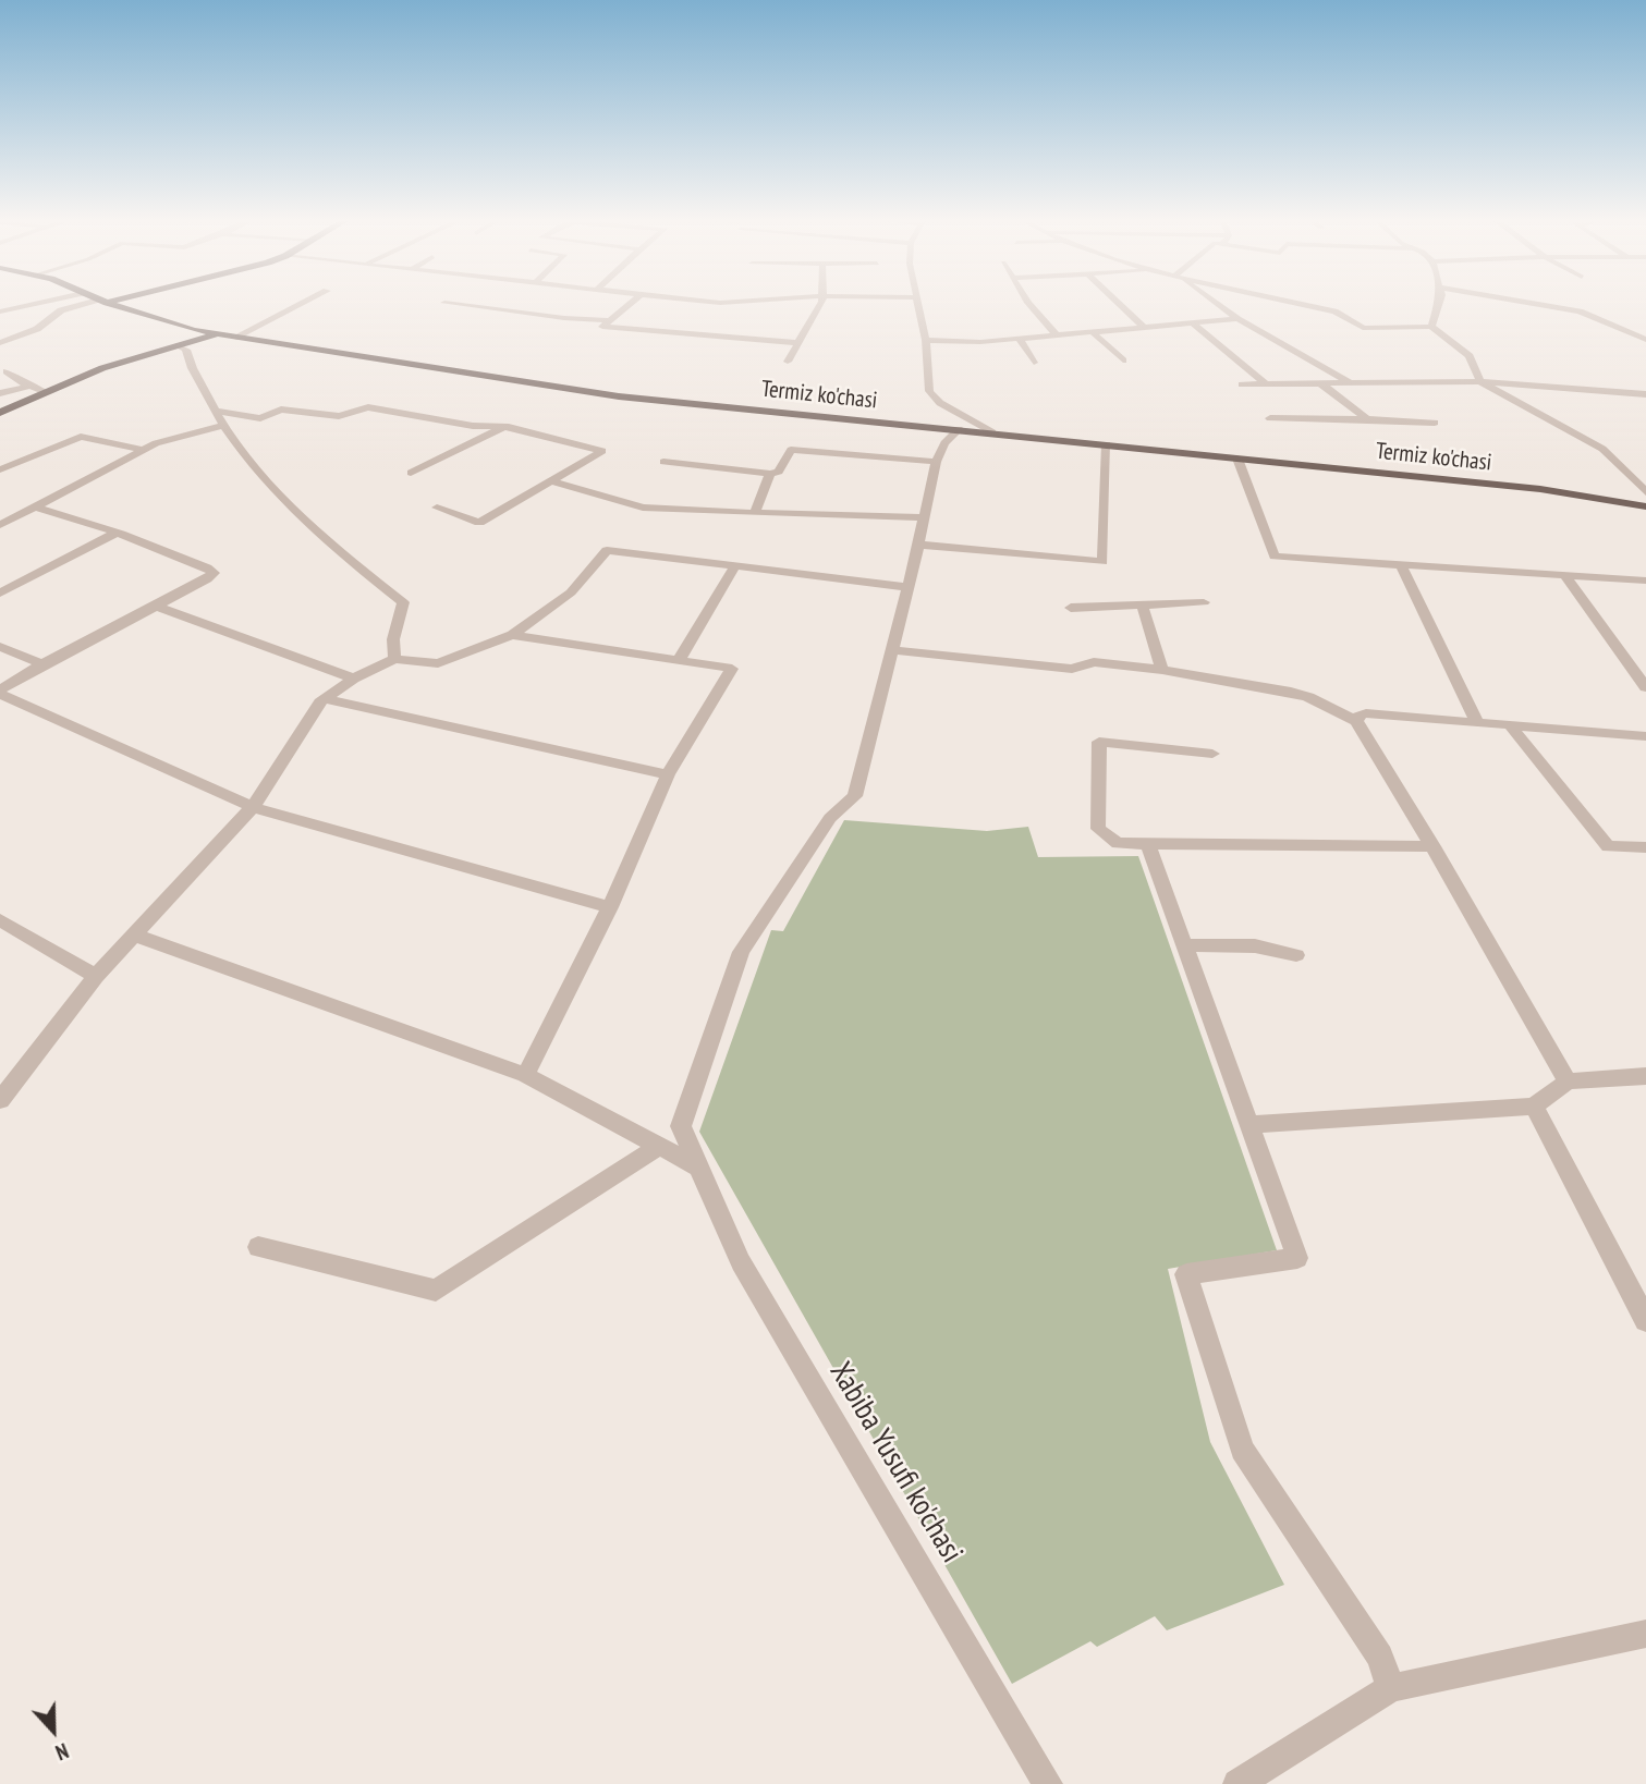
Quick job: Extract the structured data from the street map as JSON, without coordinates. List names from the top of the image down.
{
  "streets": {
    "main road": ["Termiz ko'chasi"],
    "street": ["Xabiba Yusufi ko'chasi"]
  },
  "north": "bottom"
}
